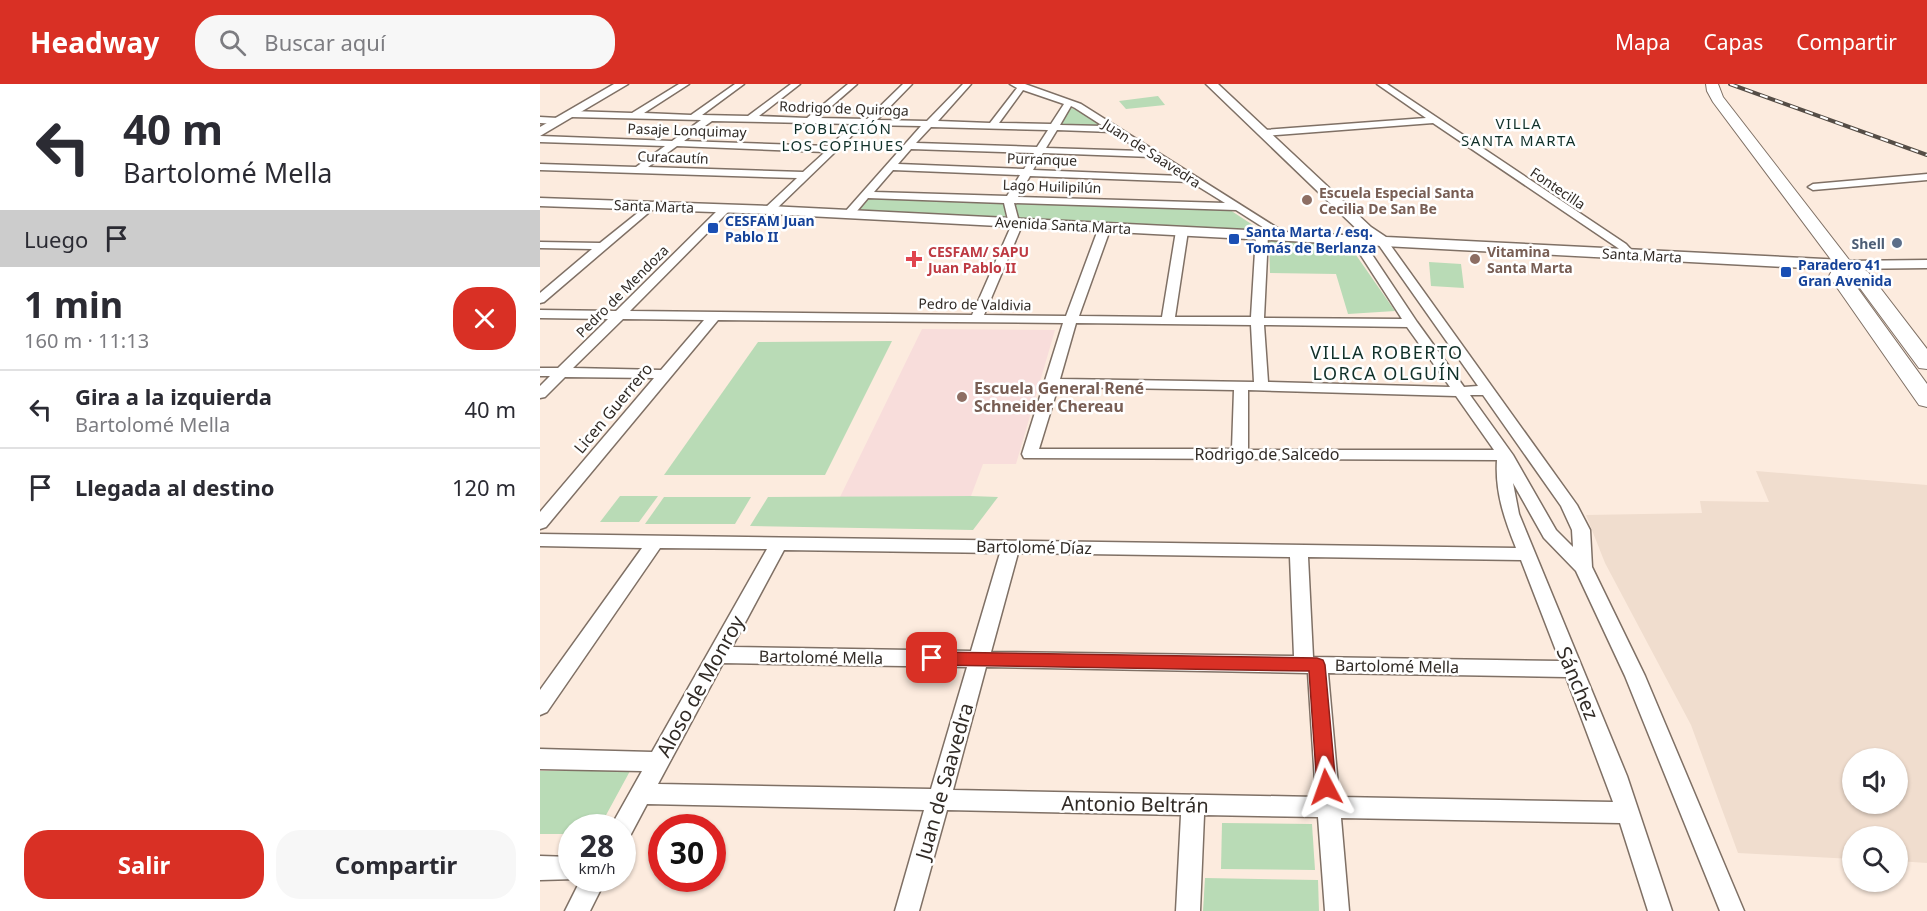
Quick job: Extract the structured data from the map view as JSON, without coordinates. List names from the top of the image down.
{
  "streets": {
    "street": [
      "Rodrigo de Quiroga",
      "Pasaje Lonquimay",
      "Juan de Saavedra",
      "Curacautín",
      "Purranque",
      "Lago Huilipilún",
      "Fontecilla",
      "Santa Marta",
      "Avenida Santa Marta",
      "Pedro de Mendoza",
      "Pedro de Valdivia",
      "Licen Guerrero",
      "Rodrigo de Salcedo",
      "Bartolomé Díaz",
      "Bartolomé Mella",
      "Sánchez",
      "Aloso de Monroy",
      "Antonio Beltrán"
    ]
  },
  "crossings": [
    ["Rodrigo de Quiroga", "Juan de Saavedra"],
    ["Juan de Saavedra", "Purranque"],
    ["Juan de Saavedra", "Lago Huilipilún"],
    ["Juan de Saavedra", "Avenida Santa Marta"],
    ["Juan de Saavedra", "Bartolomé Díaz"],
    ["Juan de Saavedra", "Bartolomé Mella"],
    ["Juan de Saavedra", "Antonio Beltrán"],
    ["Fontecilla", "Santa Marta"],
    ["Santa Marta", "Avenida Santa Marta"],
    ["Santa Marta", "Pedro de Mendoza"],
    ["Pedro de Mendoza", "Pedro de Valdivia"],
    ["Pedro de Valdivia", "Licen Guerrero"],
    ["Rodrigo de Salcedo", "Sánchez"],
    ["Bartolomé Díaz", "Sánchez"],
    ["Bartolomé Díaz", "Aloso de Monroy"],
    ["Bartolomé Mella", "Sánchez"],
    ["Bartolomé Mella", "Aloso de Monroy"],
    ["Sánchez", "Antonio Beltrán"],
    ["Aloso de Monroy", "Antonio Beltrán"]
  ],
  "districts": ["VILLA SANTA MARTA", "POBLACIÓN LOS COPIHUES", "VILLA ROBERTO LORCA OLGUÍN"],
  "places": {
    "other": [
      "Escuela Especial Santa Cecilia De San Be",
      "Shell",
      "Vitamina Santa Marta",
      "Escuela General René Schneider Chereau"
    ],
    "transit": ["CESFAM Juan Pablo II", "Santa Marta / esq. Tomás de Berlanza", "Paradero 41 Gran Avenida"],
    "health": ["CESFAM/ SAPU Juan Pablo II"]
  },
  "page": {
    "header": "Headway",
    "search": "Buscar aquí",
    "nav": ["Mapa", "Capas", "Compartir"],
    "turn": ["40 m", "Bartolomé Mella"],
    "then": "Luego",
    "heading": ["1 min", "160 m · 11:13"],
    "list": [
      {
        "name": "Gira a la izquierda",
        "note": "Bartolomé Mella",
        "value": "40 m"
      },
      {
        "name": "Llegada al destino",
        "value": "120 m"
      }
    ],
    "speed": "28 km/h",
    "limit": "30",
    "buttons": ["Salir", "Compartir"]
  }
}
